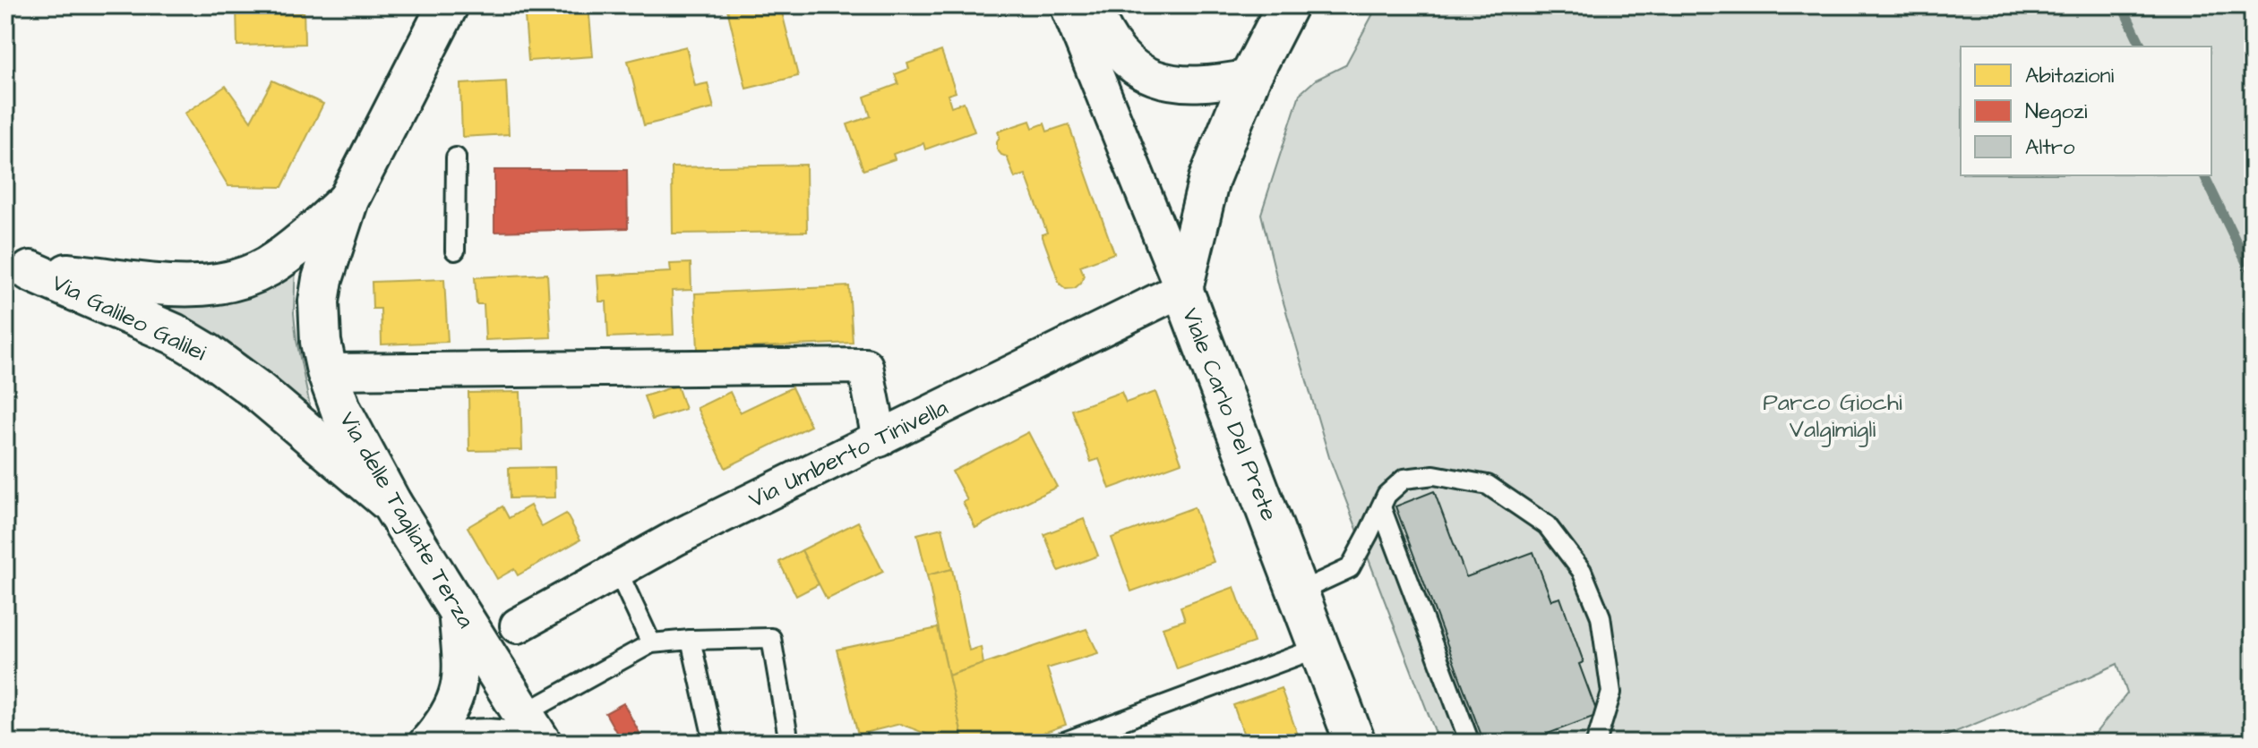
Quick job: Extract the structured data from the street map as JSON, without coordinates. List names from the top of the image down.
{
  "streets": {
    "main road": ["Via Galileo Galilei", "Viale Carlo Del Prete", "Via delle Tagliate Terza"],
    "street": ["Via Umberto Tinivella"]
  },
  "crossings": [
    ["Via Galileo Galilei", "Via delle Tagliate Terza"],
    ["Viale Carlo Del Prete", "Via Umberto Tinivella"]
  ],
  "parks": ["Parco Giochi Valgimigli"],
  "legend": ["Abitazioni", "Negozi", "Altro"]
}
